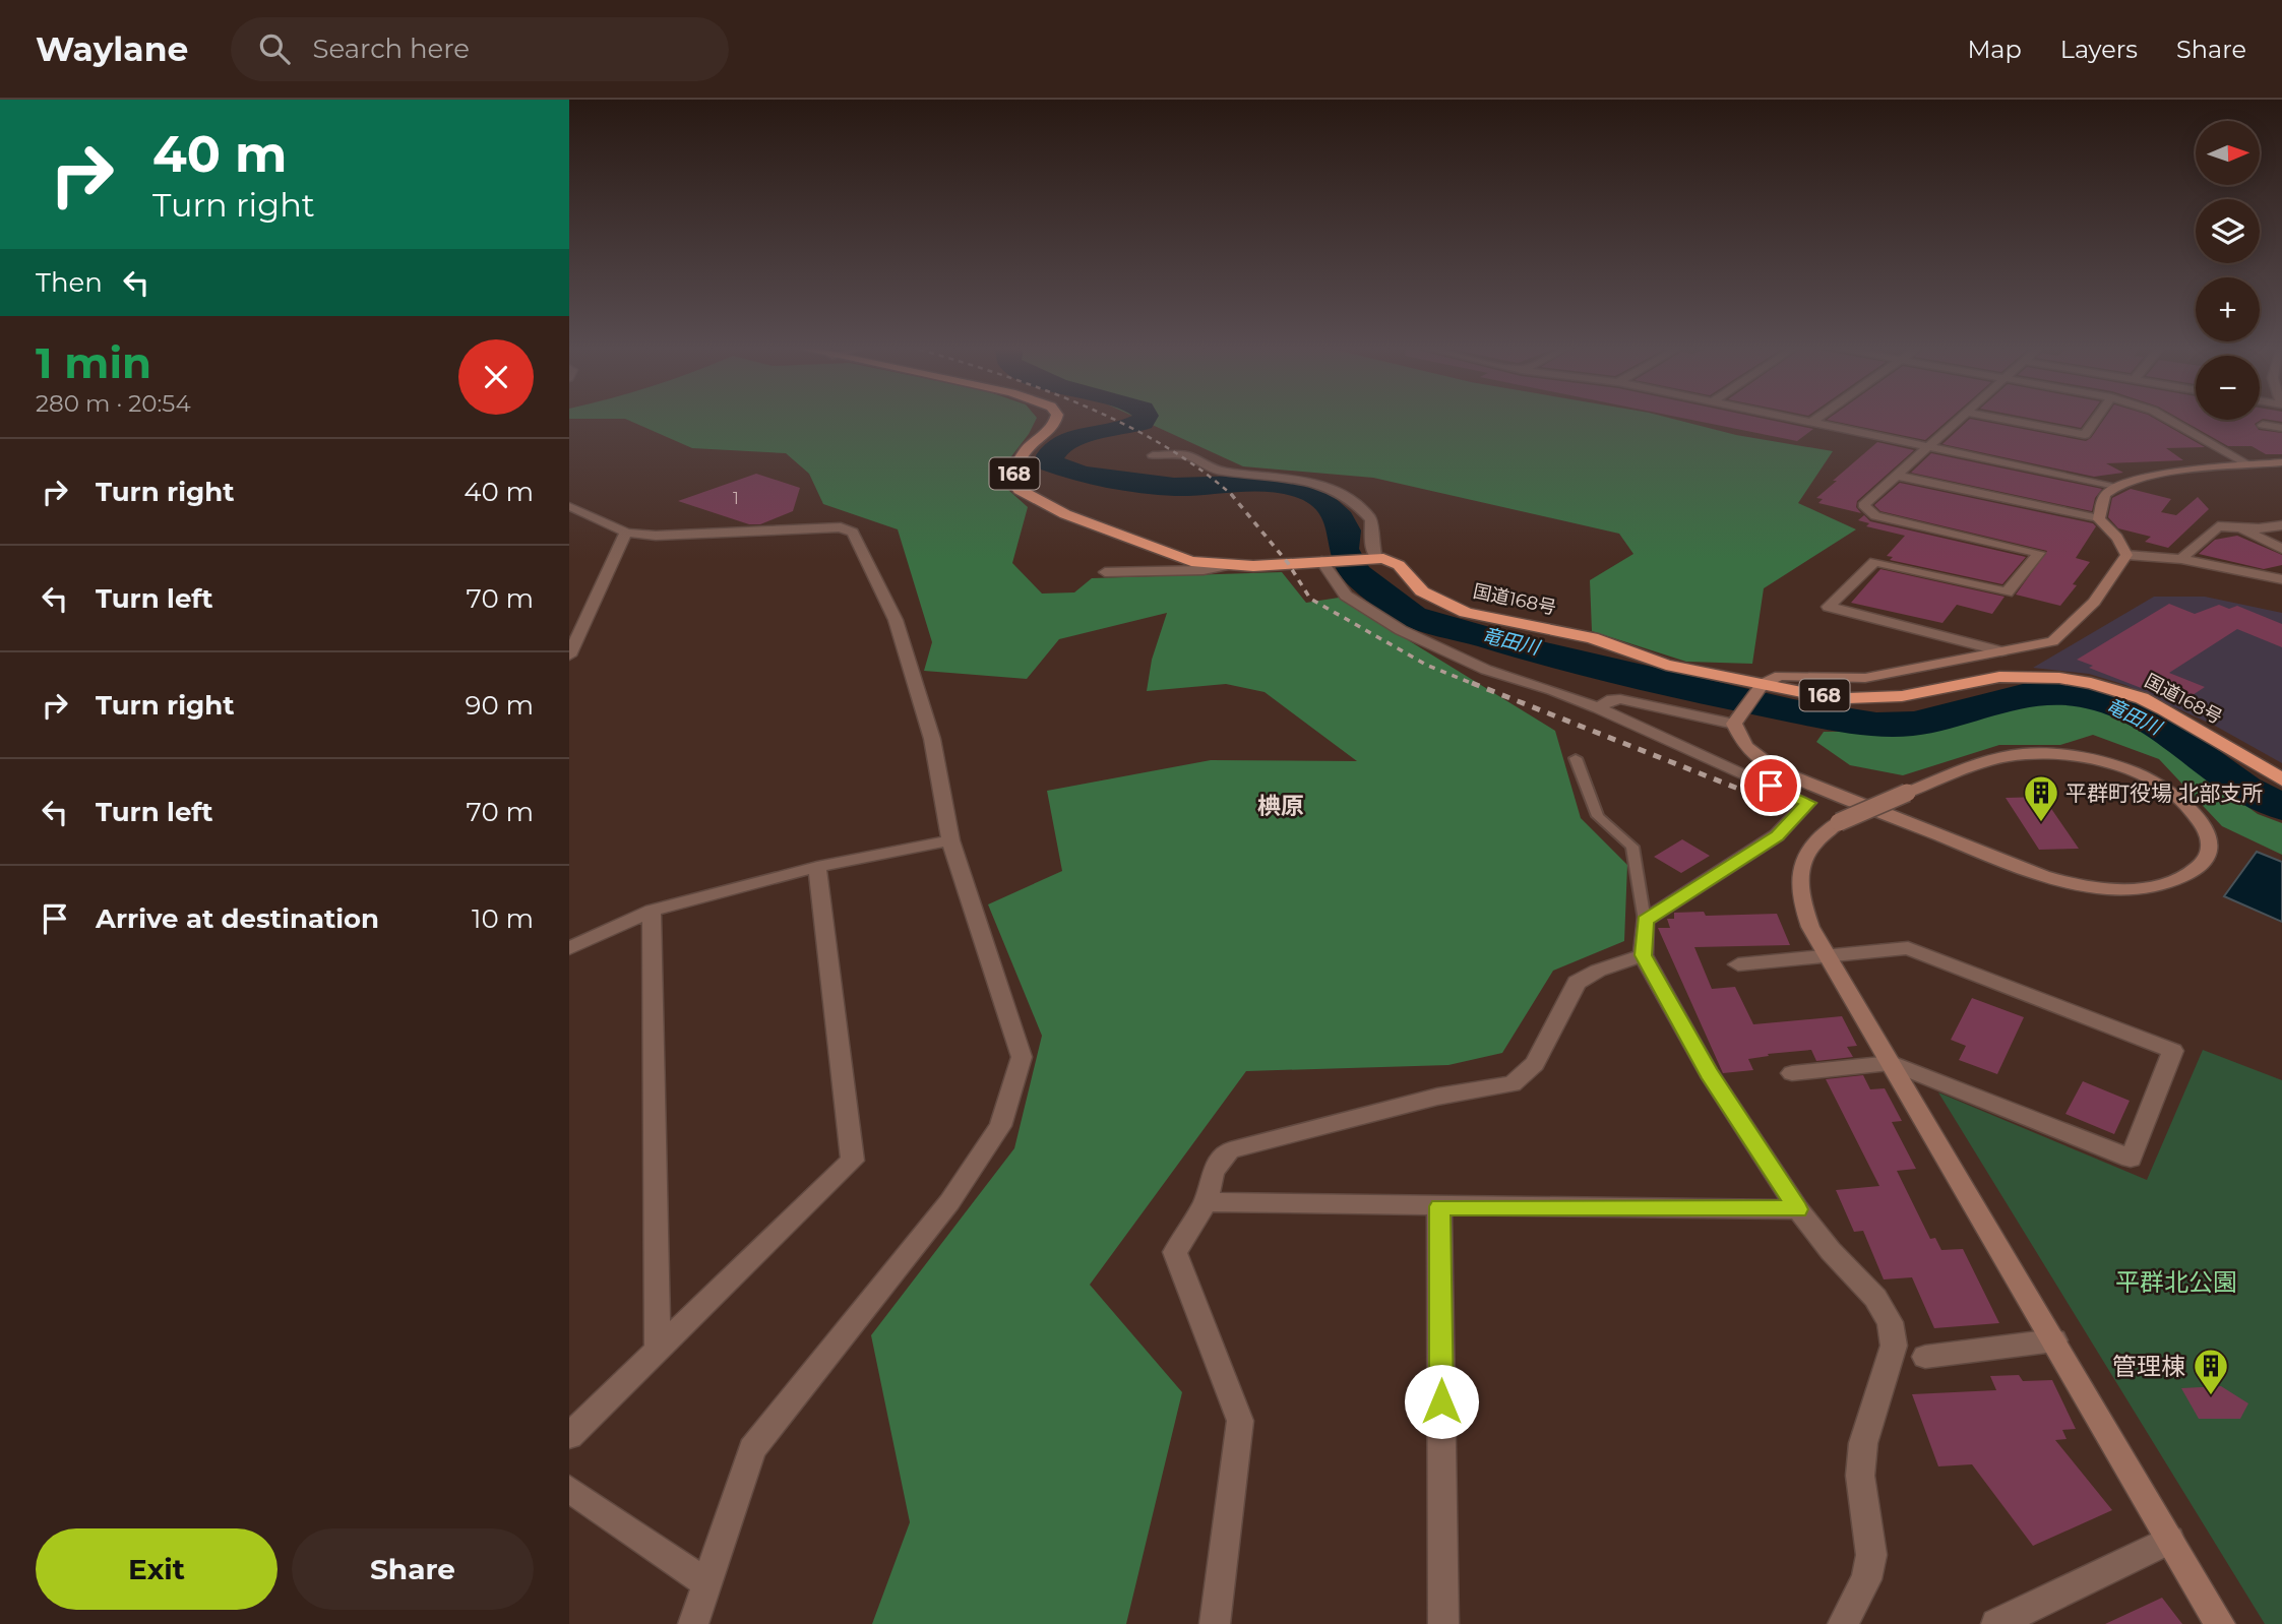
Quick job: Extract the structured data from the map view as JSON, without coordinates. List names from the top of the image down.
{
  "streets": {
    "highway": ["168", "国道168号"]
  },
  "crossings": [
    ["168", "国道168号"]
  ],
  "districts": ["椣原"],
  "water": ["竜田川"],
  "parks": ["平群北公園"],
  "places": {
    "building": ["平群町役場 北部支所", "管理棟"]
  },
  "house_numbers": ["1"],
  "north": "right",
  "page": {
    "header": "Waylane",
    "search": "Search here",
    "nav": ["Map", "Layers", "Share"],
    "turn": ["40 m", "Turn right"],
    "map_buttons": ["+", "−"],
    "then": "Then",
    "heading": ["1 min", "280 m · 20:54"],
    "list": [
      {
        "name": "Turn right",
        "value": "40 m"
      },
      {
        "name": "Turn left",
        "value": "70 m"
      },
      {
        "name": "Turn right",
        "value": "90 m"
      },
      {
        "name": "Turn left",
        "value": "70 m"
      },
      {
        "name": "Arrive at destination",
        "value": "10 m"
      }
    ],
    "buttons": ["Exit", "Share"]
  }
}
